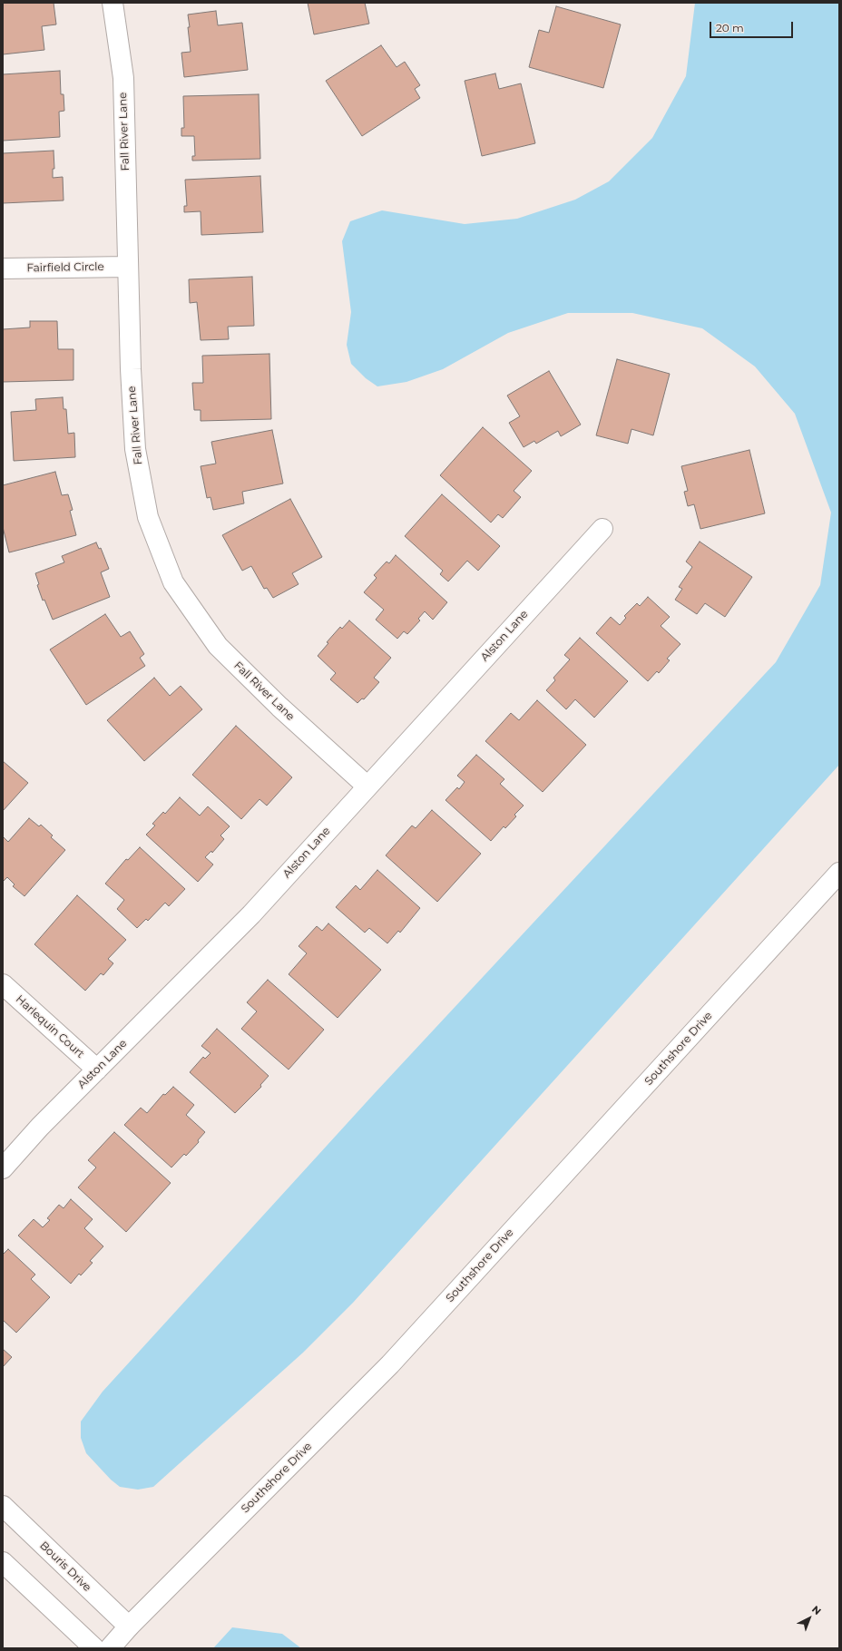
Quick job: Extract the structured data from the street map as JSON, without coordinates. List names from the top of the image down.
{
  "streets": {
    "street": [
      "Fall River Lane",
      "Fairfield Circle",
      "Alston Lane",
      "Harlequin Court",
      "Southshore Drive",
      "Bouris Drive"
    ]
  },
  "crossings": [
    ["Fall River Lane", "Fairfield Circle"],
    ["Fall River Lane", "Alston Lane"],
    ["Alston Lane", "Harlequin Court"],
    ["Southshore Drive", "Bouris Drive"]
  ],
  "scale_bar": "20 m",
  "north": "top right"
}
